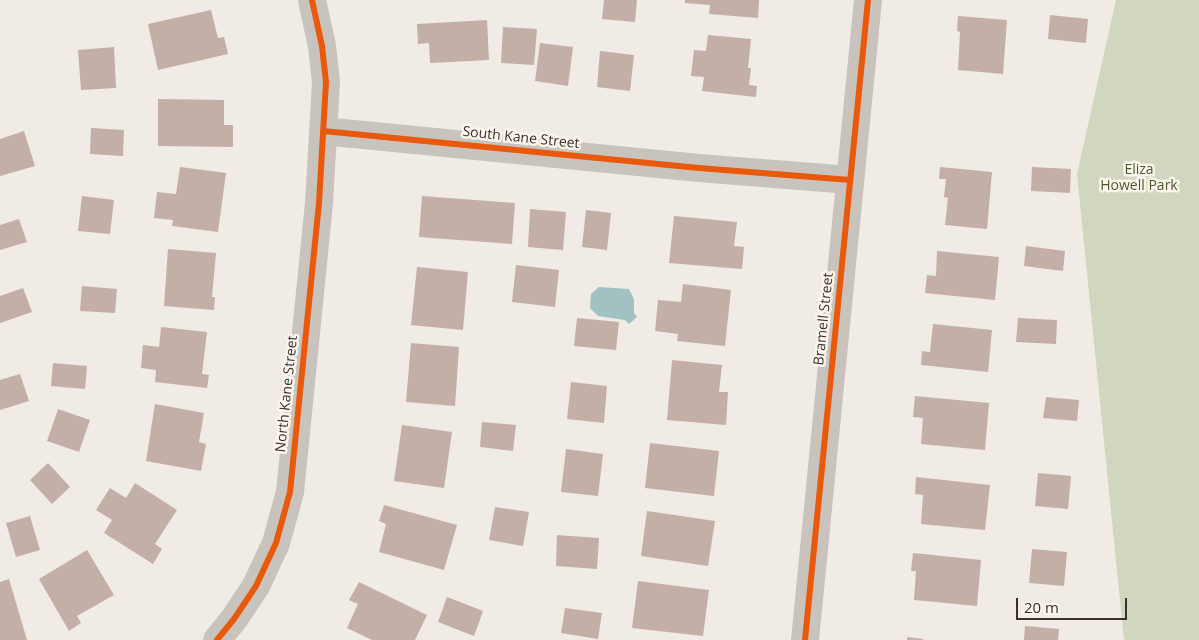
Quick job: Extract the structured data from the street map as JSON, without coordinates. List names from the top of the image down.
{
  "streets": {
    "street": ["South Kane Street", "Bramell Street", "North Kane Street"]
  },
  "crossings": [
    ["South Kane Street", "Bramell Street"],
    ["South Kane Street", "North Kane Street"]
  ],
  "parks": ["Eliza Howell Park"],
  "scale_bar": "20 m"
}
